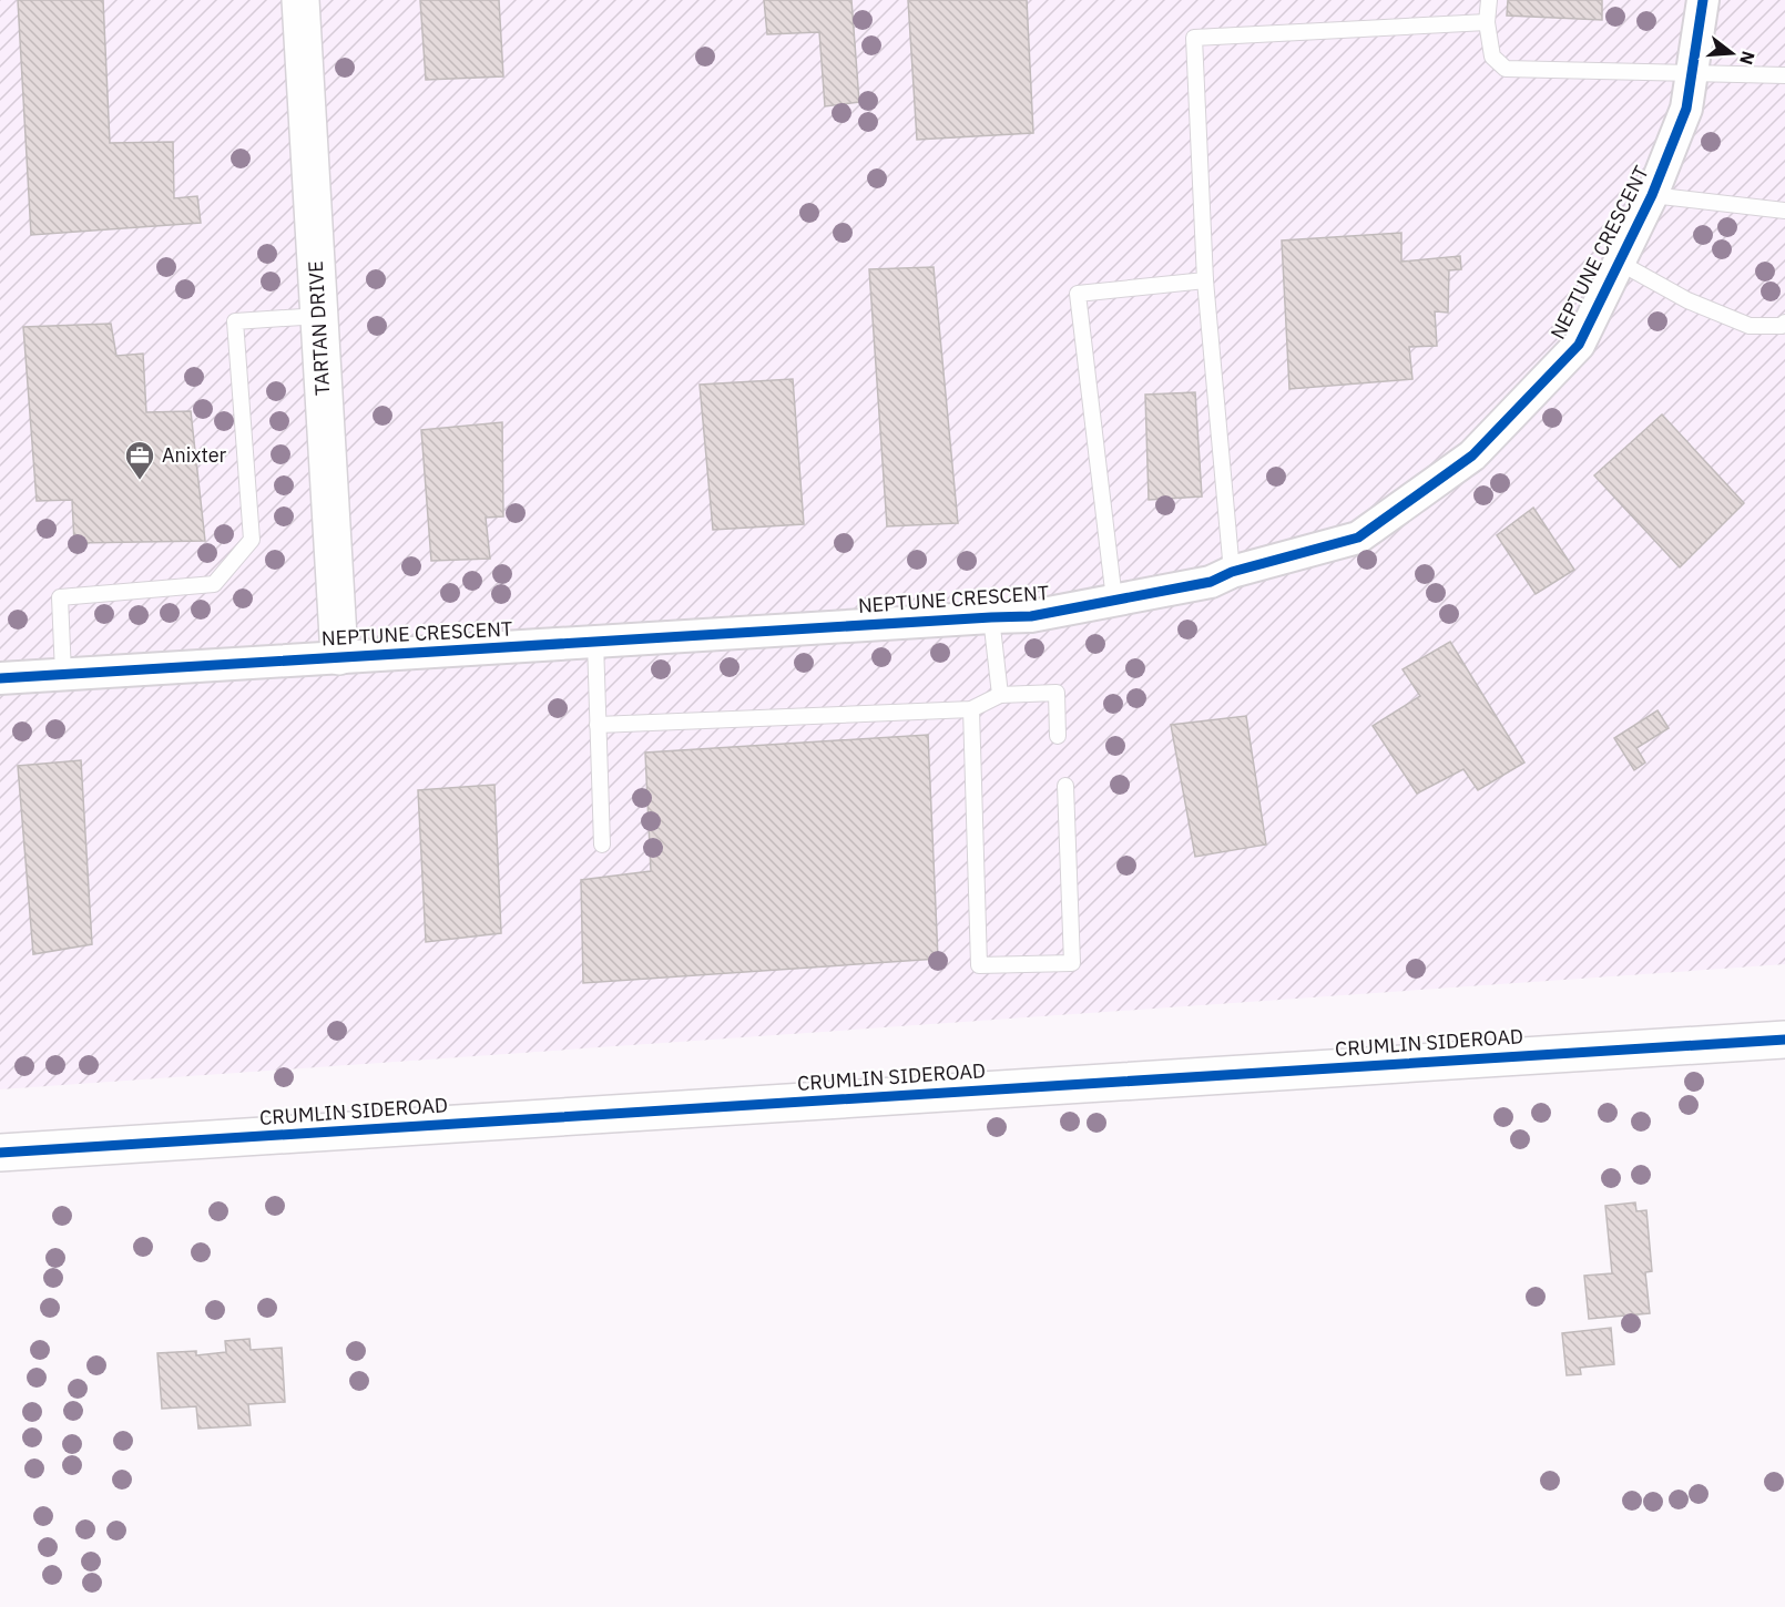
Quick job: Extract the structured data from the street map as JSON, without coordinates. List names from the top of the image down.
{
  "streets": {
    "street": ["NEPTUNE CRESCENT", "TARTAN DRIVE", "CRUMLIN SIDEROAD"]
  },
  "crossings": [
    ["NEPTUNE CRESCENT", "TARTAN DRIVE"]
  ],
  "places": {
    "office": ["Anixter"]
  },
  "north": "right"
}
